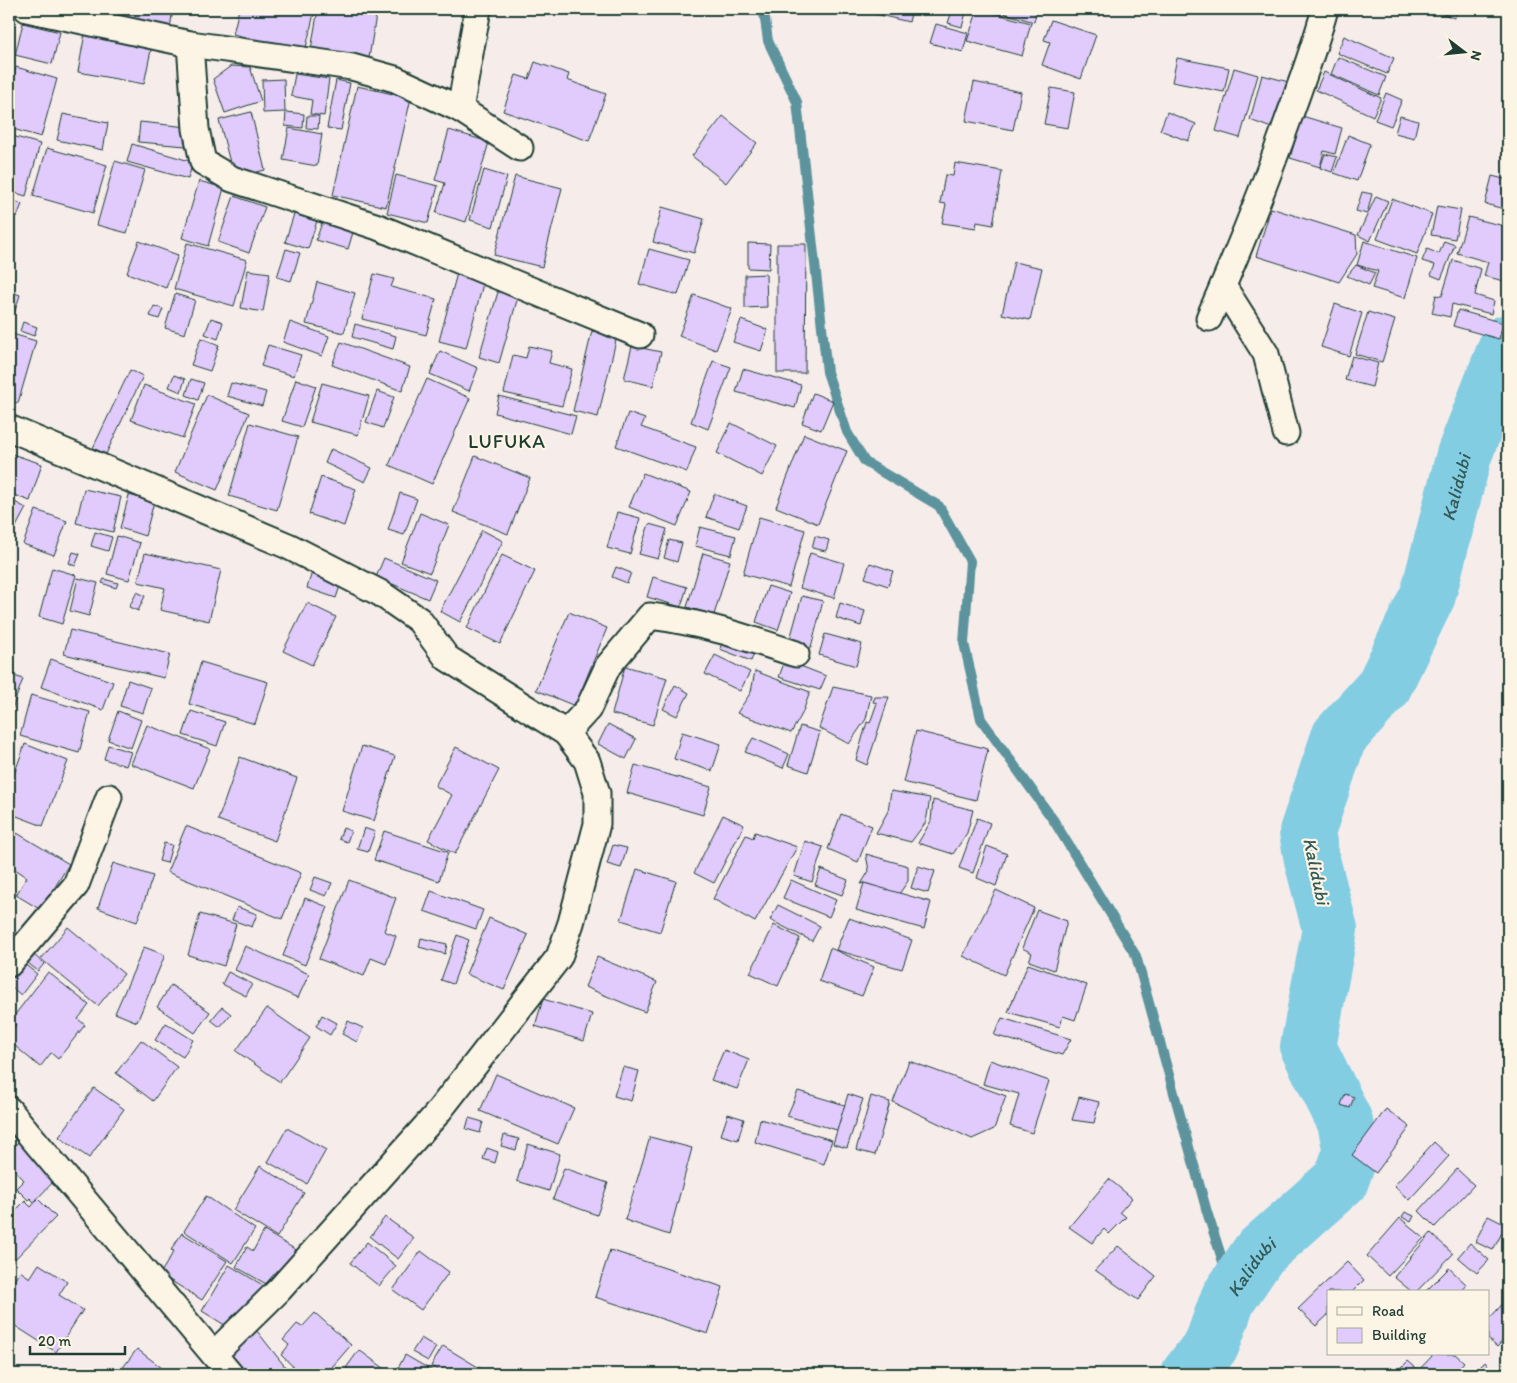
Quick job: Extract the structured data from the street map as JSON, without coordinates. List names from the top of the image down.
{
  "districts": ["LUFUKA"],
  "water": ["Kalidubi"],
  "legend": ["Road", "Building"],
  "scale_bar": "20 m",
  "north": "right"
}
